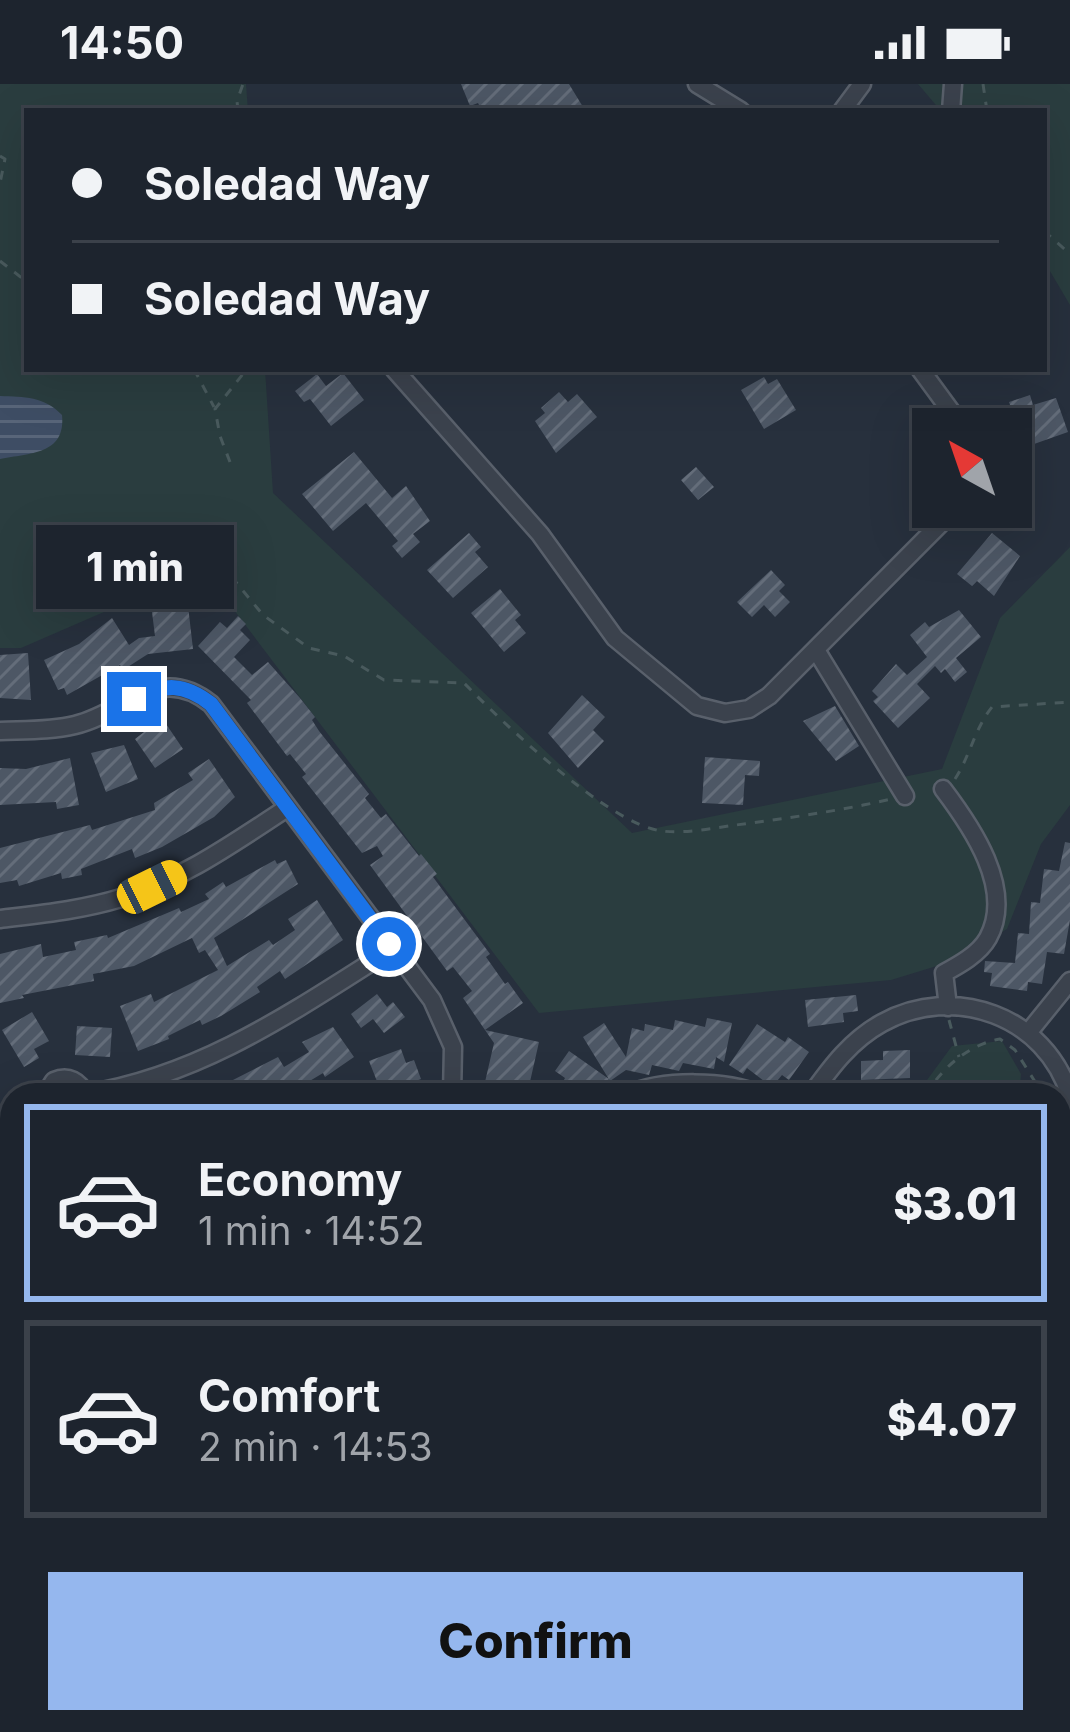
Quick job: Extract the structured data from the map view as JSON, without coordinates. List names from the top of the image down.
{
  "north": "top left",
  "page": {
    "status": "14:50",
    "banner": ["Soledad Way", "Soledad Way"],
    "bubble": "1 min",
    "list": [
      {
        "name": "Economy",
        "note": "1 min · 14:52",
        "value": "$3.01"
      },
      {
        "name": "Comfort",
        "note": "2 min · 14:53",
        "value": "$4.07"
      }
    ],
    "buttons": "Confirm"
  }
}
